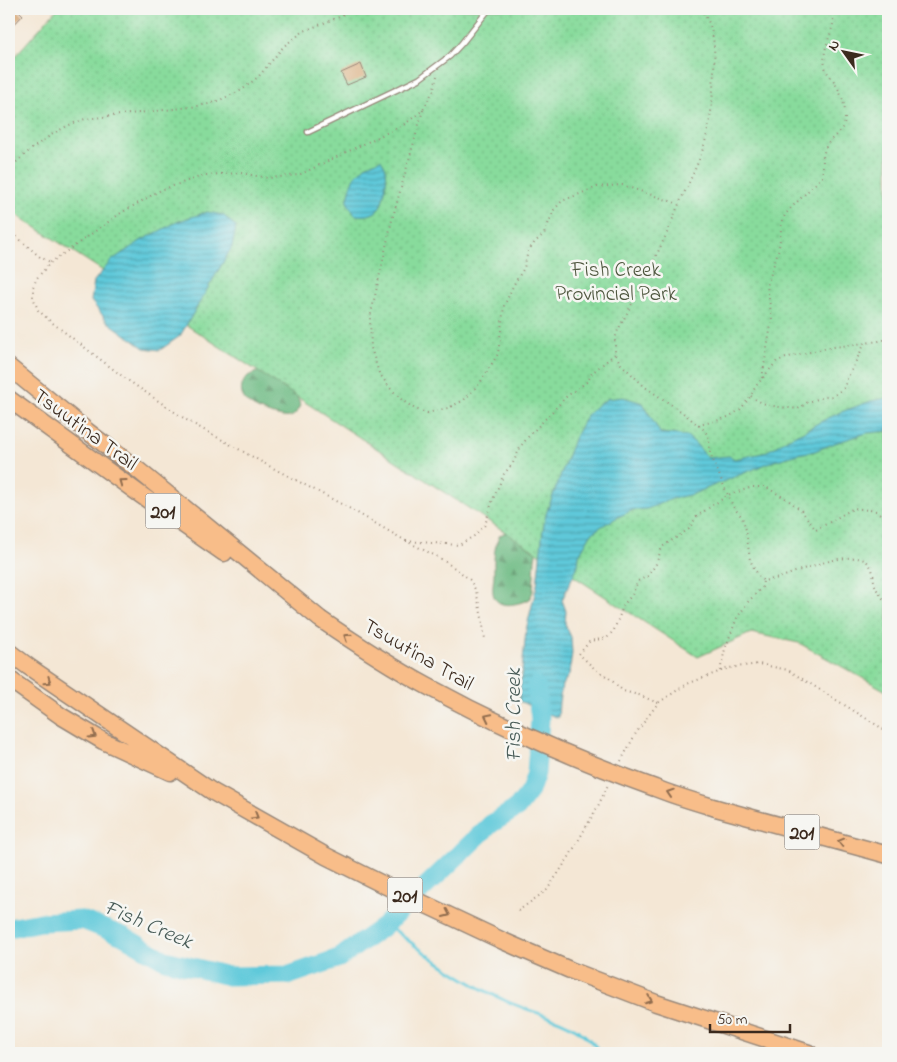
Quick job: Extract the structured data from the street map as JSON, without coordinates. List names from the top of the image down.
{
  "streets": {
    "highway": ["Tsuut'ina Trail", "201"]
  },
  "water": ["Fish Creek"],
  "parks": ["Fish Creek Provincial Park"],
  "scale_bar": "50 m",
  "north": "top left"
}
